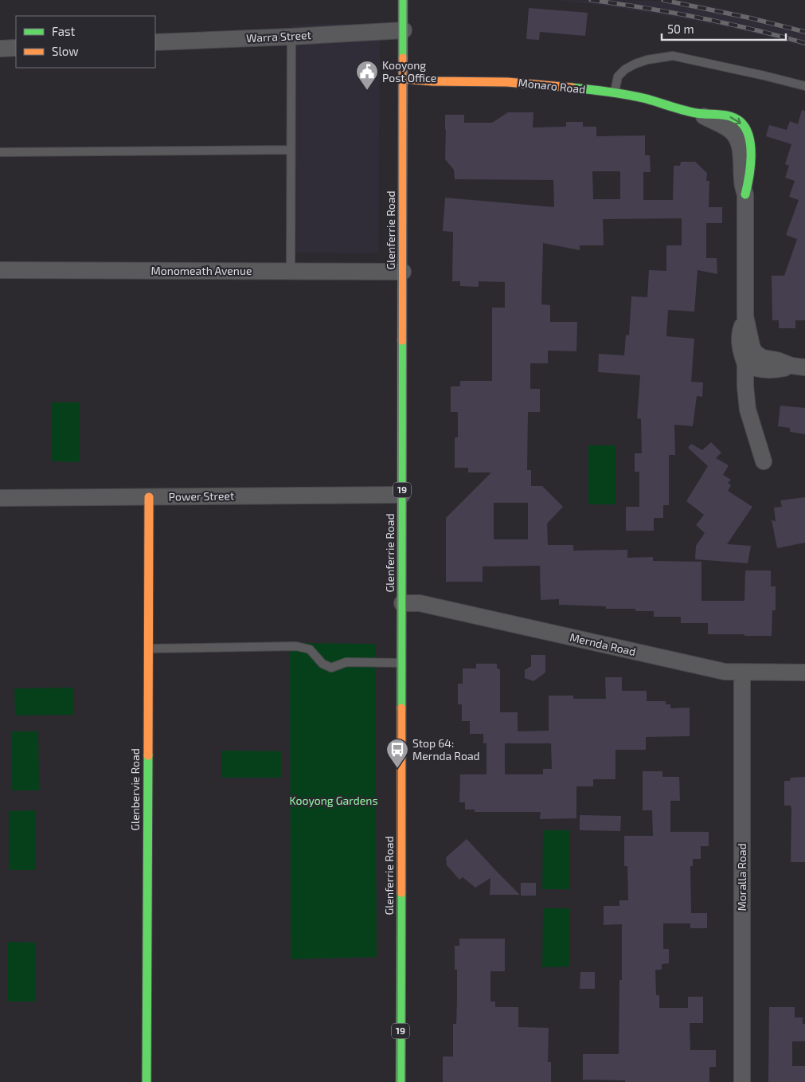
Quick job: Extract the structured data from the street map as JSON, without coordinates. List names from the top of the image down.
{
  "streets": {
    "main road": [
      "Monaro Road",
      "Glenferrie Road",
      "19",
      "Glenbervie Road"
    ],
    "street": [
      "Warra Street",
      "Monomeath Avenue",
      "Power Street",
      "Mernda Road",
      "Moralla Road"
    ]
  },
  "crossings": [
    ["Warra Street", "Glenferrie Road"],
    ["Monaro Road", "Glenferrie Road"],
    ["Glenferrie Road", "Monomeath Avenue"],
    ["Glenferrie Road", "Power Street"],
    ["Glenferrie Road", "Mernda Road"],
    ["Power Street", "Glenbervie Road"],
    ["Mernda Road", "Moralla Road"]
  ],
  "parks": ["Kooyong Gardens"],
  "places": {
    "public building": ["Kooyong Post Office"],
    "bus stop": ["Stop 64: Mernda Road"]
  },
  "legend": ["Fast", "Slow"],
  "scale_bar": "50 m"
}
